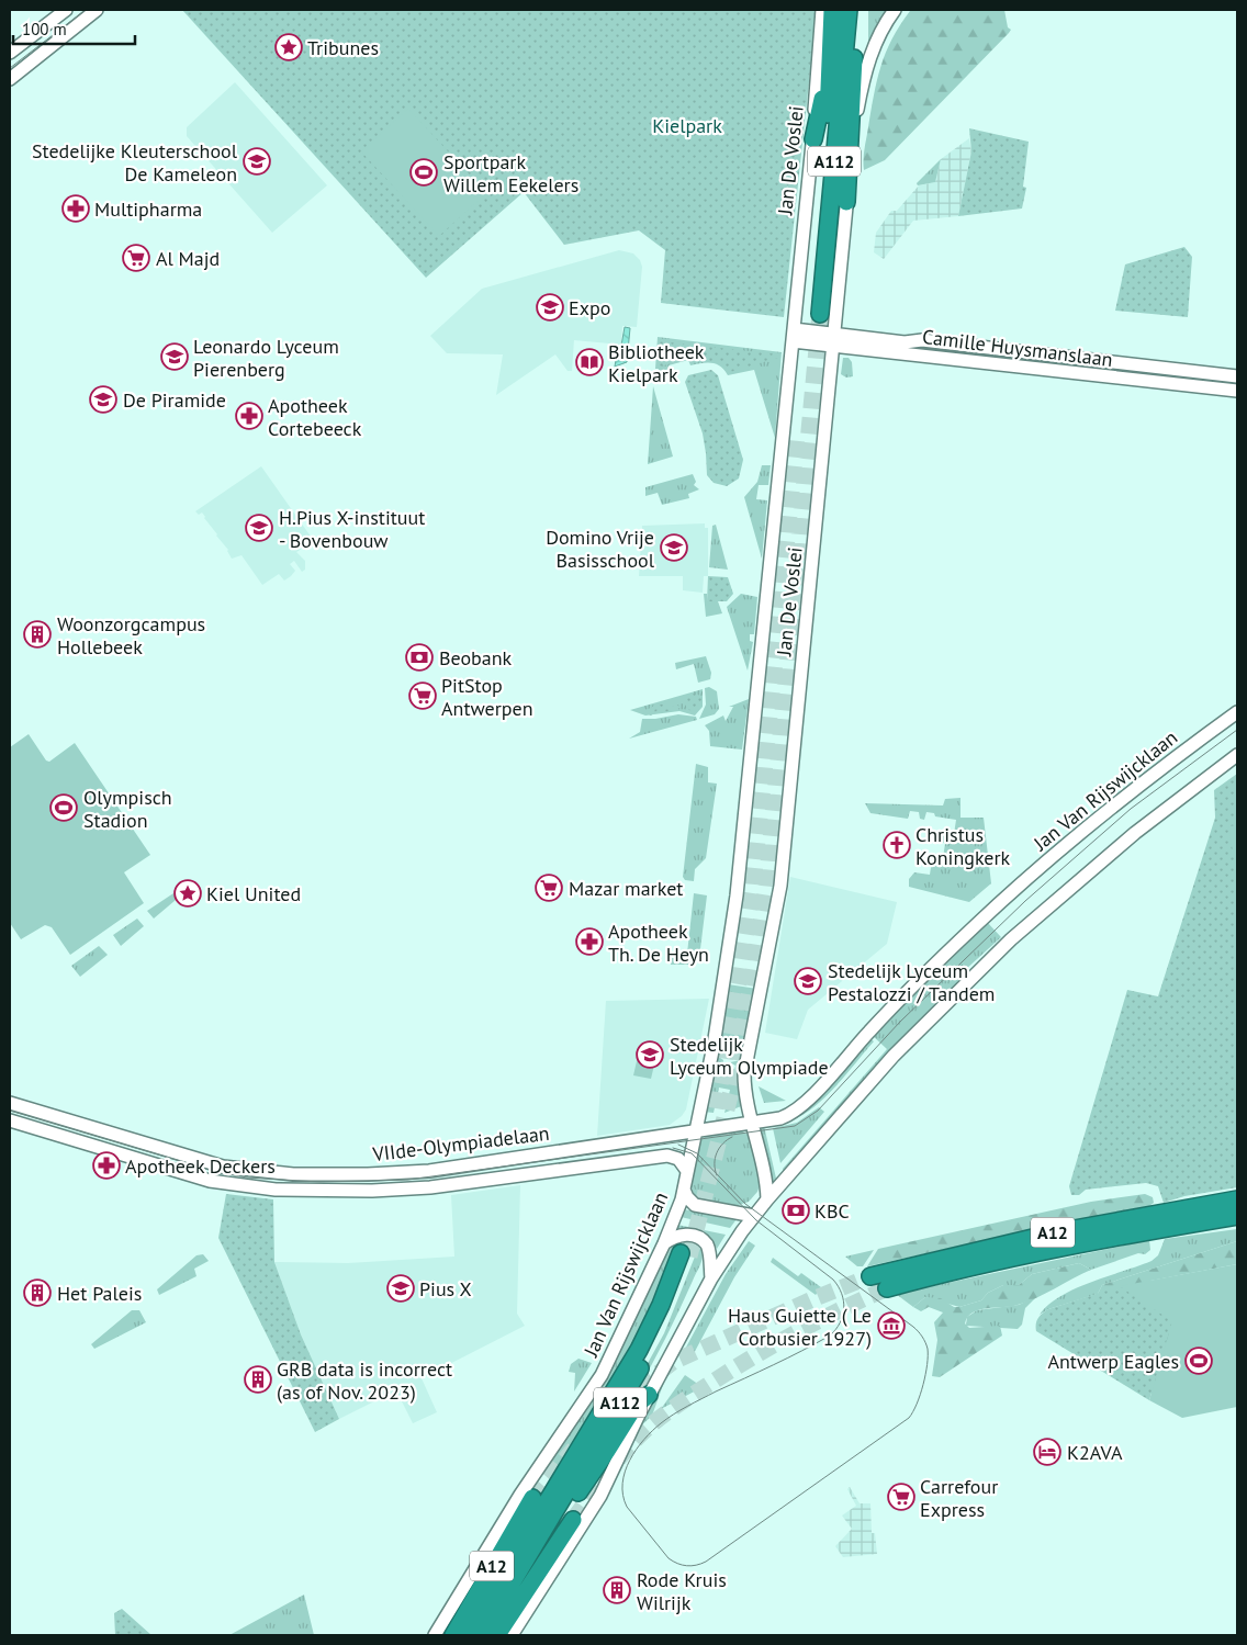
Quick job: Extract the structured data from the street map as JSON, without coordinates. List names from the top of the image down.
{
  "streets": {
    "highway": ["A112", "A12"],
    "main road": [
      "Jan De Voslei",
      "Camille Huysmanslaan",
      "Jan Van Rijswijcklaan",
      "VIIde-Olympiadelaan"
    ]
  },
  "crossings": [
    ["Jan De Voslei", "Camille Huysmanslaan"],
    ["Jan De Voslei", "Jan Van Rijswijcklaan"],
    ["Jan De Voslei", "VIIde-Olympiadelaan"],
    ["Jan Van Rijswijcklaan", "VIIde-Olympiadelaan"]
  ],
  "parks": ["Kielpark"],
  "places": {
    "place": ["Tribunes", "Kiel United"],
    "school or university": [
      "Stedelijke Kleuterschool De Kameleon",
      "Expo",
      "Leonardo Lyceum Pierenberg",
      "De Piramide",
      "H.Pius X-instituut - Bovenbouw",
      "Domino Vrije Basisschool",
      "Stedelijk Lyceum Pestalozzi / Tandem",
      "Stedelijk Lyceum Olympiade",
      "Pius X"
    ],
    "sports": ["Sportpark Willem Eekelers", "Olympisch Stadion", "Antwerp Eagles"],
    "pharmacy": [
      "Multipharma",
      "Apotheek Cortebeeck",
      "Apotheek Th. De Heyn",
      "Apotheek Deckers"
    ],
    "supermarket": [
      "Al Majd",
      "PitStop Antwerpen",
      "Mazar market",
      "Carrefour Express"
    ],
    "library": ["Bibliotheek Kielpark"],
    "building": [
      "Woonzorgcampus Hollebeek",
      "Het Paleis",
      "GRB data is incorrect (as of Nov. 2023)",
      "Rode Kruis Wilrijk"
    ],
    "bank": ["Beobank", "KBC"],
    "church": ["Christus Koningkerk"],
    "museum": ["Haus Guiette ( Le Corbusier 1927)"],
    "hotel": ["K2AVA"]
  },
  "scale_bar": "100 m"
}
